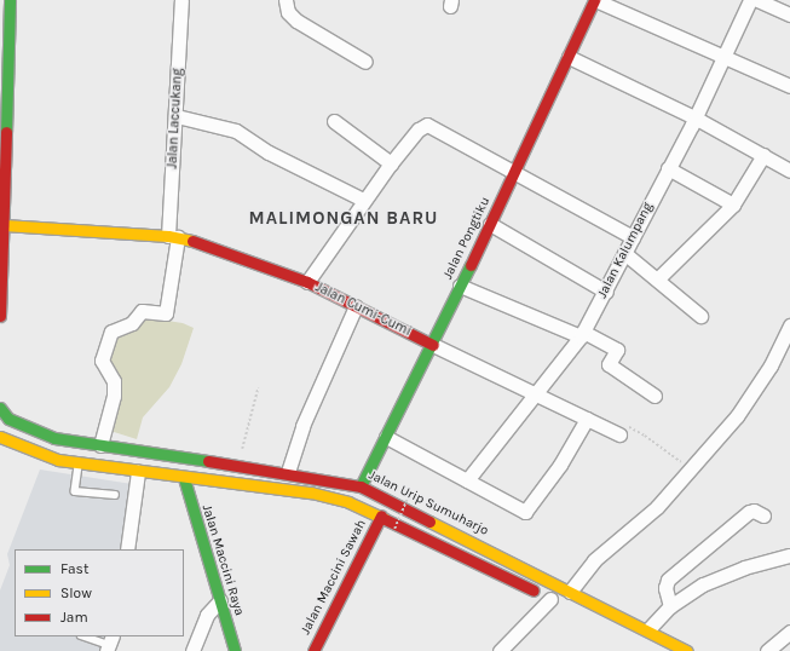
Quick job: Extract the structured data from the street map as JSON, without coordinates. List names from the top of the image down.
{
  "streets": {
    "main road": [
      "Jalan Pongtiku",
      "Jalan Cumi-Cumi",
      "Jalan Urip Sumuharjo",
      "Jalan Maccini Raya",
      "Jalan Maccini Sawah"
    ],
    "street": ["Jalan Laccukang", "Jalan Kalumpang"]
  },
  "crossings": [
    ["Jalan Laccukang", "Jalan Cumi-Cumi"],
    ["Jalan Laccukang", "Jalan Urip Sumuharjo"],
    ["Jalan Pongtiku", "Jalan Cumi-Cumi"],
    ["Jalan Pongtiku", "Jalan Urip Sumuharjo"],
    ["Jalan Kalumpang", "Jalan Cumi-Cumi"]
  ],
  "districts": ["MALIMONGAN BARU"],
  "legend": ["Fast", "Slow", "Jam"]
}
